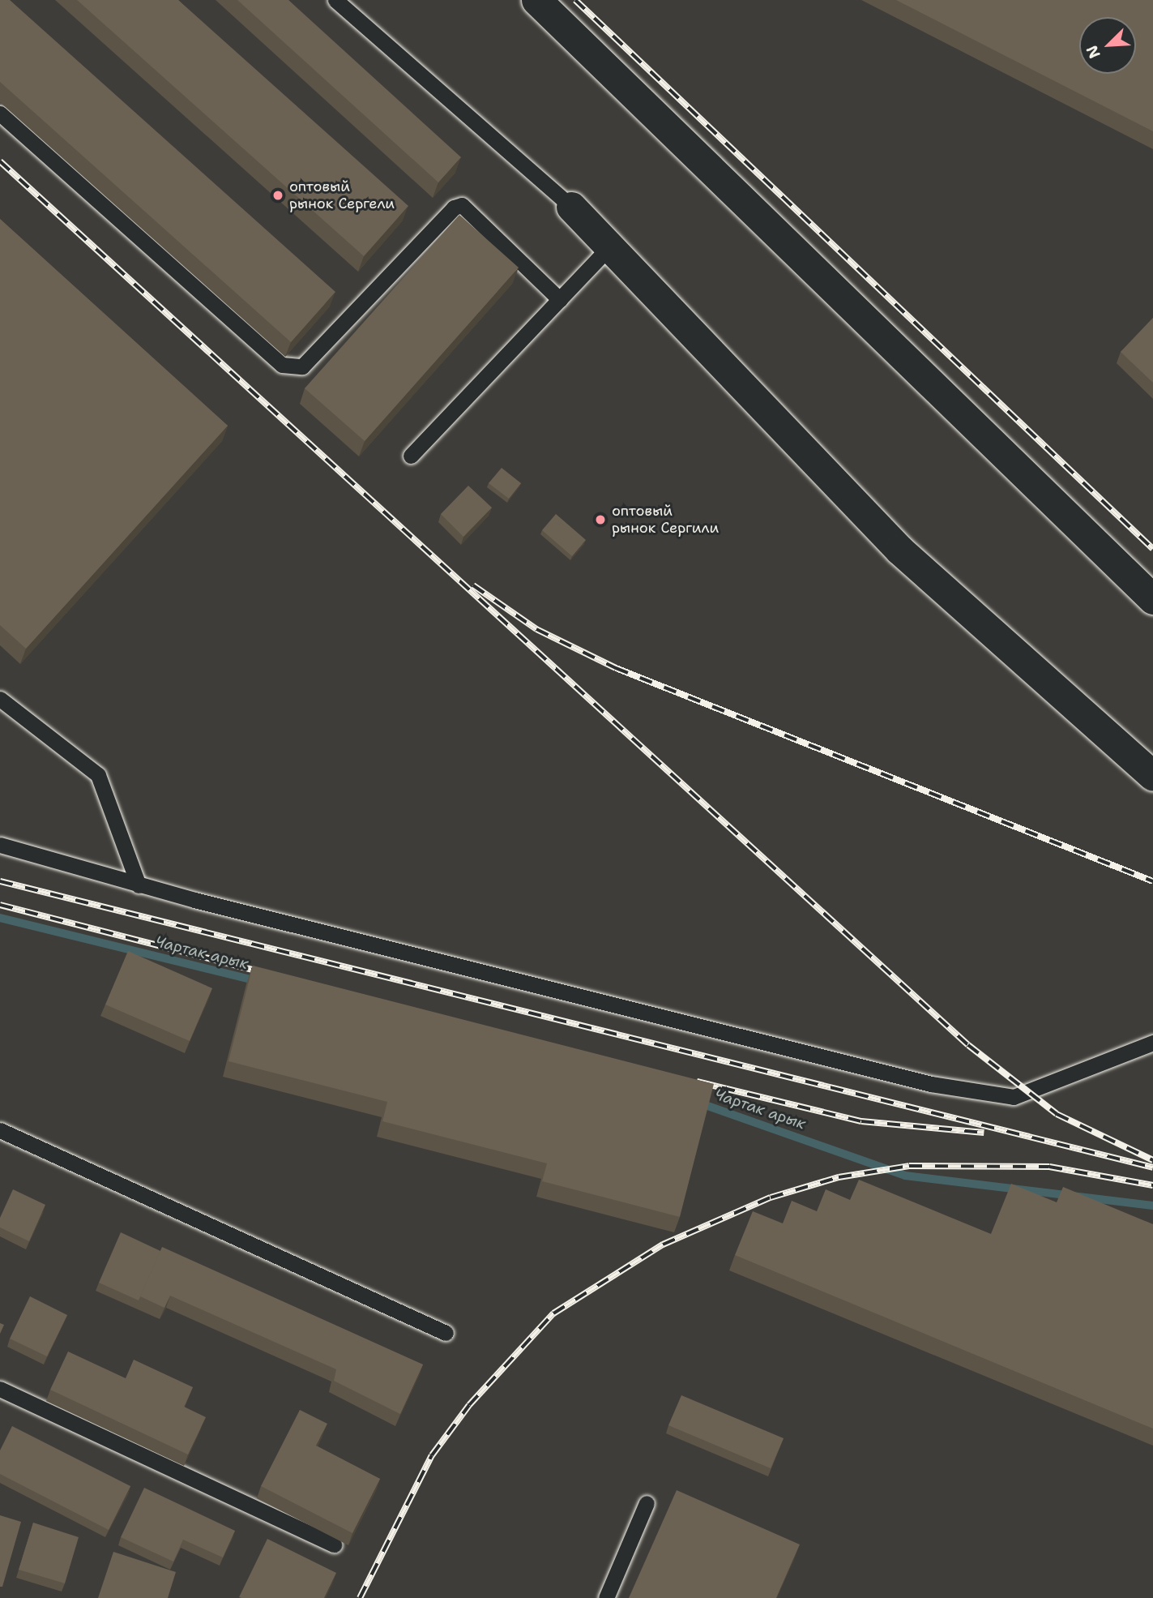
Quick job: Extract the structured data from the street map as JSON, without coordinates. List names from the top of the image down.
{
  "water": ["Чартак арык"],
  "places": ["оптовый рынок Сергели", "оптовый рынок Сергили"],
  "north": "bottom left"
}
